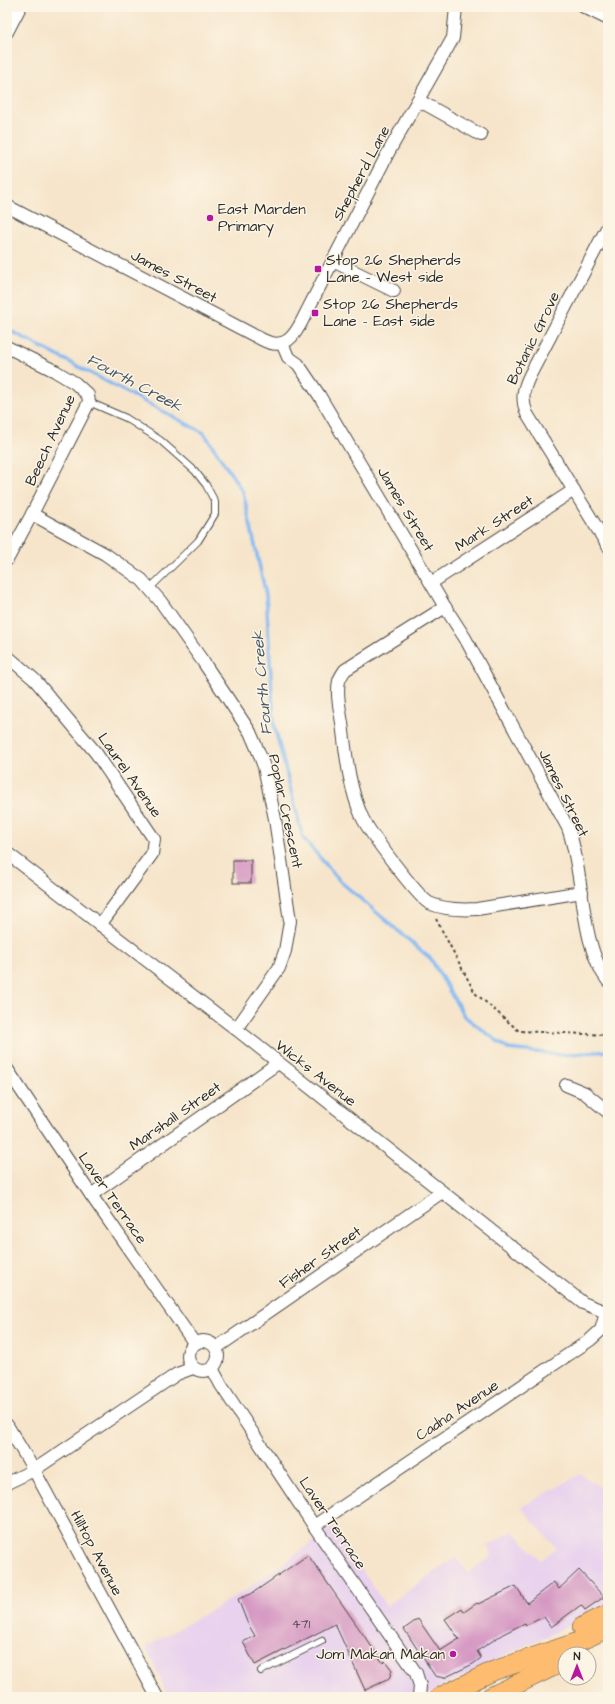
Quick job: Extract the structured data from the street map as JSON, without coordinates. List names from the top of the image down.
{
  "streets": {
    "street": [
      "Shepherd Lane",
      "James Street",
      "Botanic Grove",
      "Beech Avenue",
      "Mark Street",
      "Laurel Avenue",
      "Poplar Crescent",
      "Wicks Avenue",
      "Marshall Street",
      "Laver Terrace",
      "Fisher Street",
      "Cadna Avenue",
      "Hilltop Avenue"
    ]
  },
  "crossings": [
    ["Shepherd Lane", "James Street"],
    ["James Street", "Mark Street"],
    ["Botanic Grove", "Mark Street"],
    ["Beech Avenue", "Poplar Crescent"],
    ["Laurel Avenue", "Wicks Avenue"],
    ["Poplar Crescent", "Wicks Avenue"],
    ["Wicks Avenue", "Marshall Street"],
    ["Wicks Avenue", "Fisher Street"],
    ["Wicks Avenue", "Cadna Avenue"],
    ["Marshall Street", "Laver Terrace"],
    ["Laver Terrace", "Fisher Street"],
    ["Laver Terrace", "Cadna Avenue"]
  ],
  "water": ["Fourth Creek"],
  "places": {
    "other": ["East Marden Primary", "Jom Makan Makan"],
    "transit": ["Stop 26 Shepherds Lane - West side", "Stop 26 Shepherds Lane - East side"]
  },
  "house_numbers": ["471"],
  "north": "top"
}
